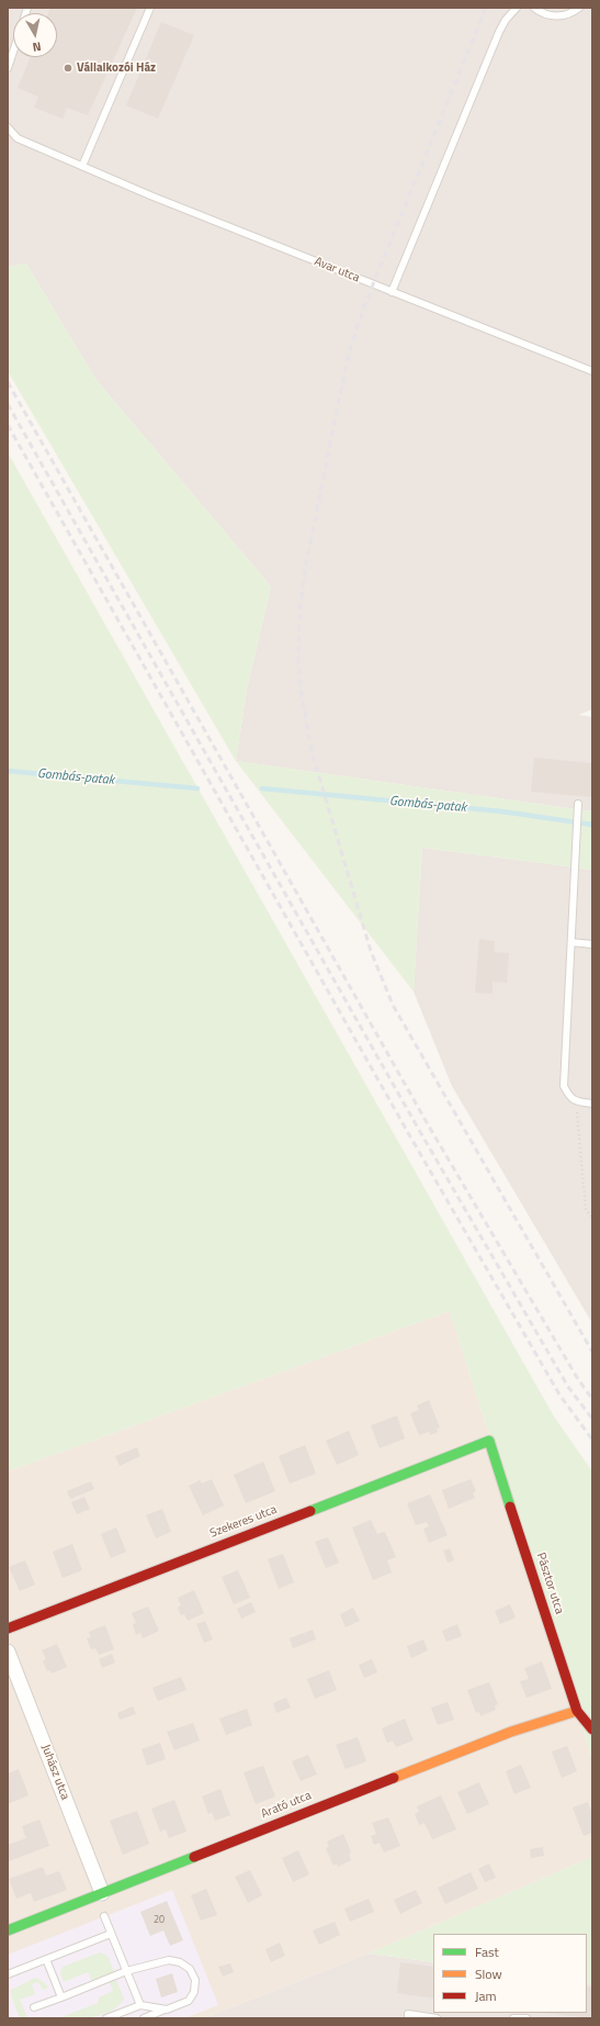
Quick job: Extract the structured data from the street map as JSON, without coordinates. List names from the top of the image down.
{
  "streets": {
    "street": [
      "Szekeres utca",
      "Pásztor utca",
      "Juhász utca",
      "Arató utca"
    ],
    "lane": ["Avar utca"]
  },
  "crossings": [
    ["Szekeres utca", "Pásztor utca"],
    ["Pásztor utca", "Arató utca"],
    ["Juhász utca", "Arató utca"]
  ],
  "water": ["Gombás-patak"],
  "places": ["Vállalkozói Ház"],
  "house_numbers": ["20"],
  "legend": ["Fast", "Slow", "Jam"],
  "north": "bottom"
}
